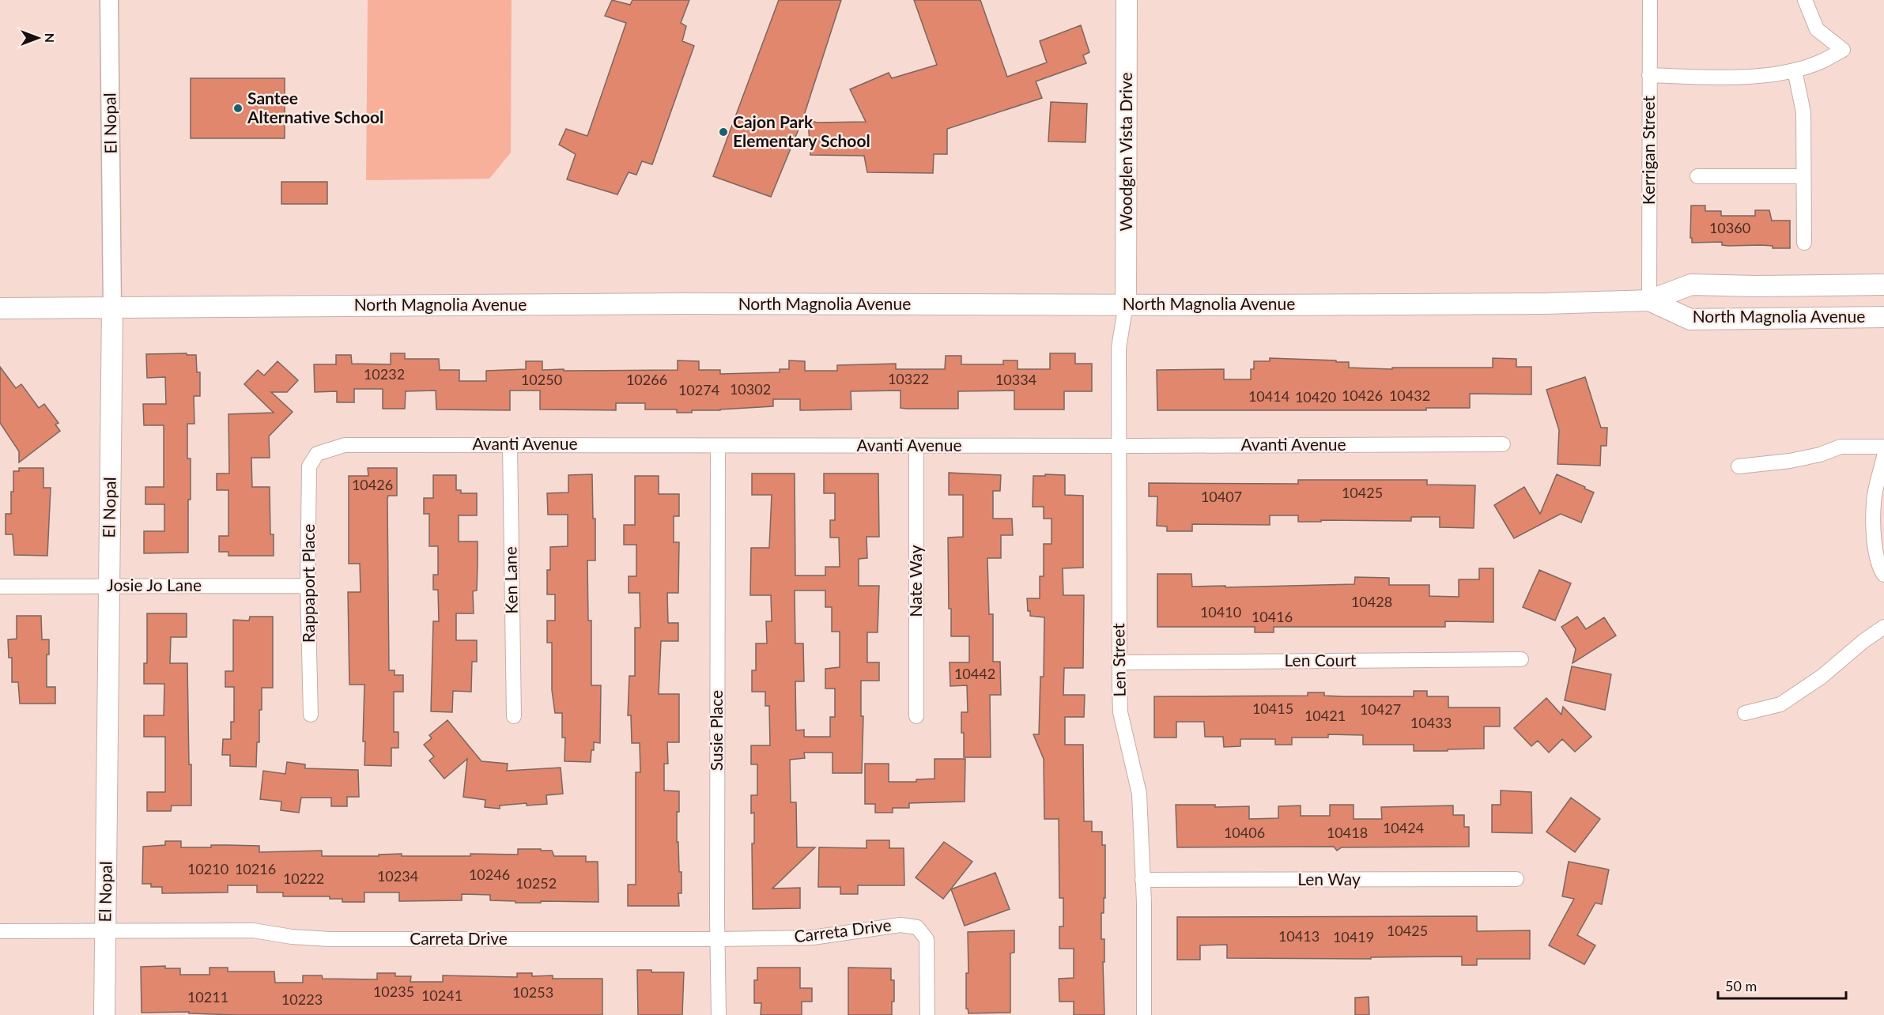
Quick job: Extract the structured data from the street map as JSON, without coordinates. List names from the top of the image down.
{
  "streets": {
    "main road": ["El Nopal", "Woodglen Vista Drive", "North Magnolia Avenue"],
    "street": [
      "Kerrigan Street",
      "Avanti Avenue",
      "Ken Lane",
      "Nate Way",
      "Rappaport Place",
      "Josie Jo Lane",
      "Len Street",
      "Len Court",
      "Susie Place",
      "Len Way",
      "Carreta Drive"
    ]
  },
  "crossings": [
    ["El Nopal", "North Magnolia Avenue"],
    ["El Nopal", "Josie Jo Lane"],
    ["El Nopal", "Carreta Drive"],
    ["Kerrigan Street", "North Magnolia Avenue"],
    ["Woodglen Vista Drive", "North Magnolia Avenue"],
    ["Woodglen Vista Drive", "Len Street"],
    ["North Magnolia Avenue", "Len Street"],
    ["Avanti Avenue", "Ken Lane"],
    ["Avanti Avenue", "Nate Way"],
    ["Avanti Avenue", "Rappaport Place"],
    ["Avanti Avenue", "Len Street"],
    ["Avanti Avenue", "Susie Place"],
    ["Rappaport Place", "Josie Jo Lane"],
    ["Len Street", "Len Court"],
    ["Len Street", "Len Way"],
    ["Susie Place", "Carreta Drive"]
  ],
  "places": ["Santee Alternative School", "Cajon Park Elementary School"],
  "house_numbers": [
    "10360",
    "10232",
    "10322",
    "10250",
    "10266",
    "10334",
    "10302",
    "10274",
    "10426",
    "10432",
    "10414",
    "10420",
    "10426",
    "10425",
    "10407",
    "10428",
    "10410",
    "10416",
    "10442",
    "10415",
    "10427",
    "10421",
    "10433",
    "10424",
    "10406",
    "10418",
    "10210",
    "10216",
    "10246",
    "10234",
    "10222",
    "10252",
    "10425",
    "10413",
    "10419",
    "10235",
    "10253",
    "10241",
    "10211",
    "10223"
  ],
  "scale_bar": "50 m",
  "north": "right"
}
